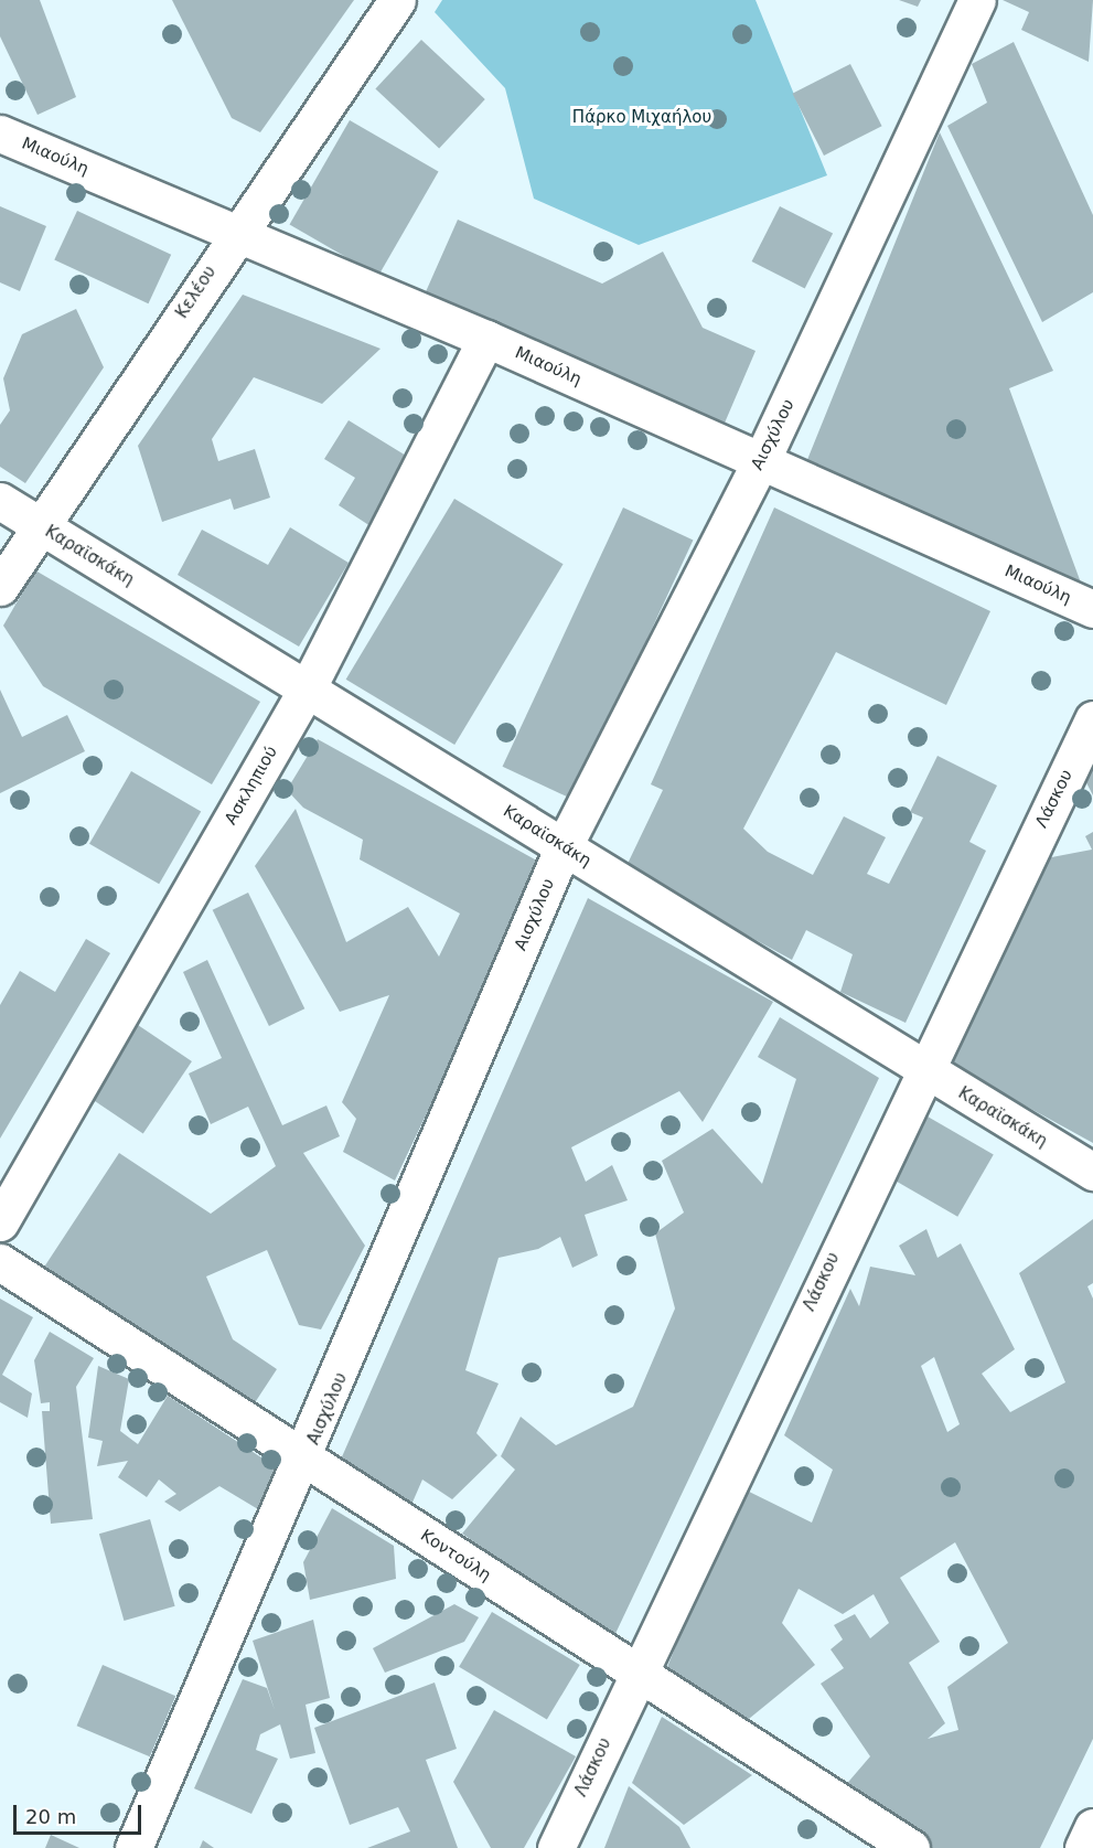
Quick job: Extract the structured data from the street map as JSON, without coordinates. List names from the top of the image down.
{
  "streets": {
    "street": [
      "Μιαούλη",
      "Κελέου",
      "Αισχύλου",
      "Καραϊσκάκη",
      "Ασκληπιού",
      "Λάσκου",
      "Κοντούλη"
    ]
  },
  "crossings": [
    ["Μιαούλη", "Κελέου"],
    ["Μιαούλη", "Αισχύλου"],
    ["Μιαούλη", "Ασκληπιού"],
    ["Κελέου", "Καραϊσκάκη"],
    ["Αισχύλου", "Καραϊσκάκη"],
    ["Αισχύλου", "Κοντούλη"],
    ["Καραϊσκάκη", "Ασκληπιού"],
    ["Καραϊσκάκη", "Λάσκου"],
    ["Λάσκου", "Κοντούλη"]
  ],
  "parks": ["Πάρκο Μιχαήλου"],
  "scale_bar": "20 m"
}
